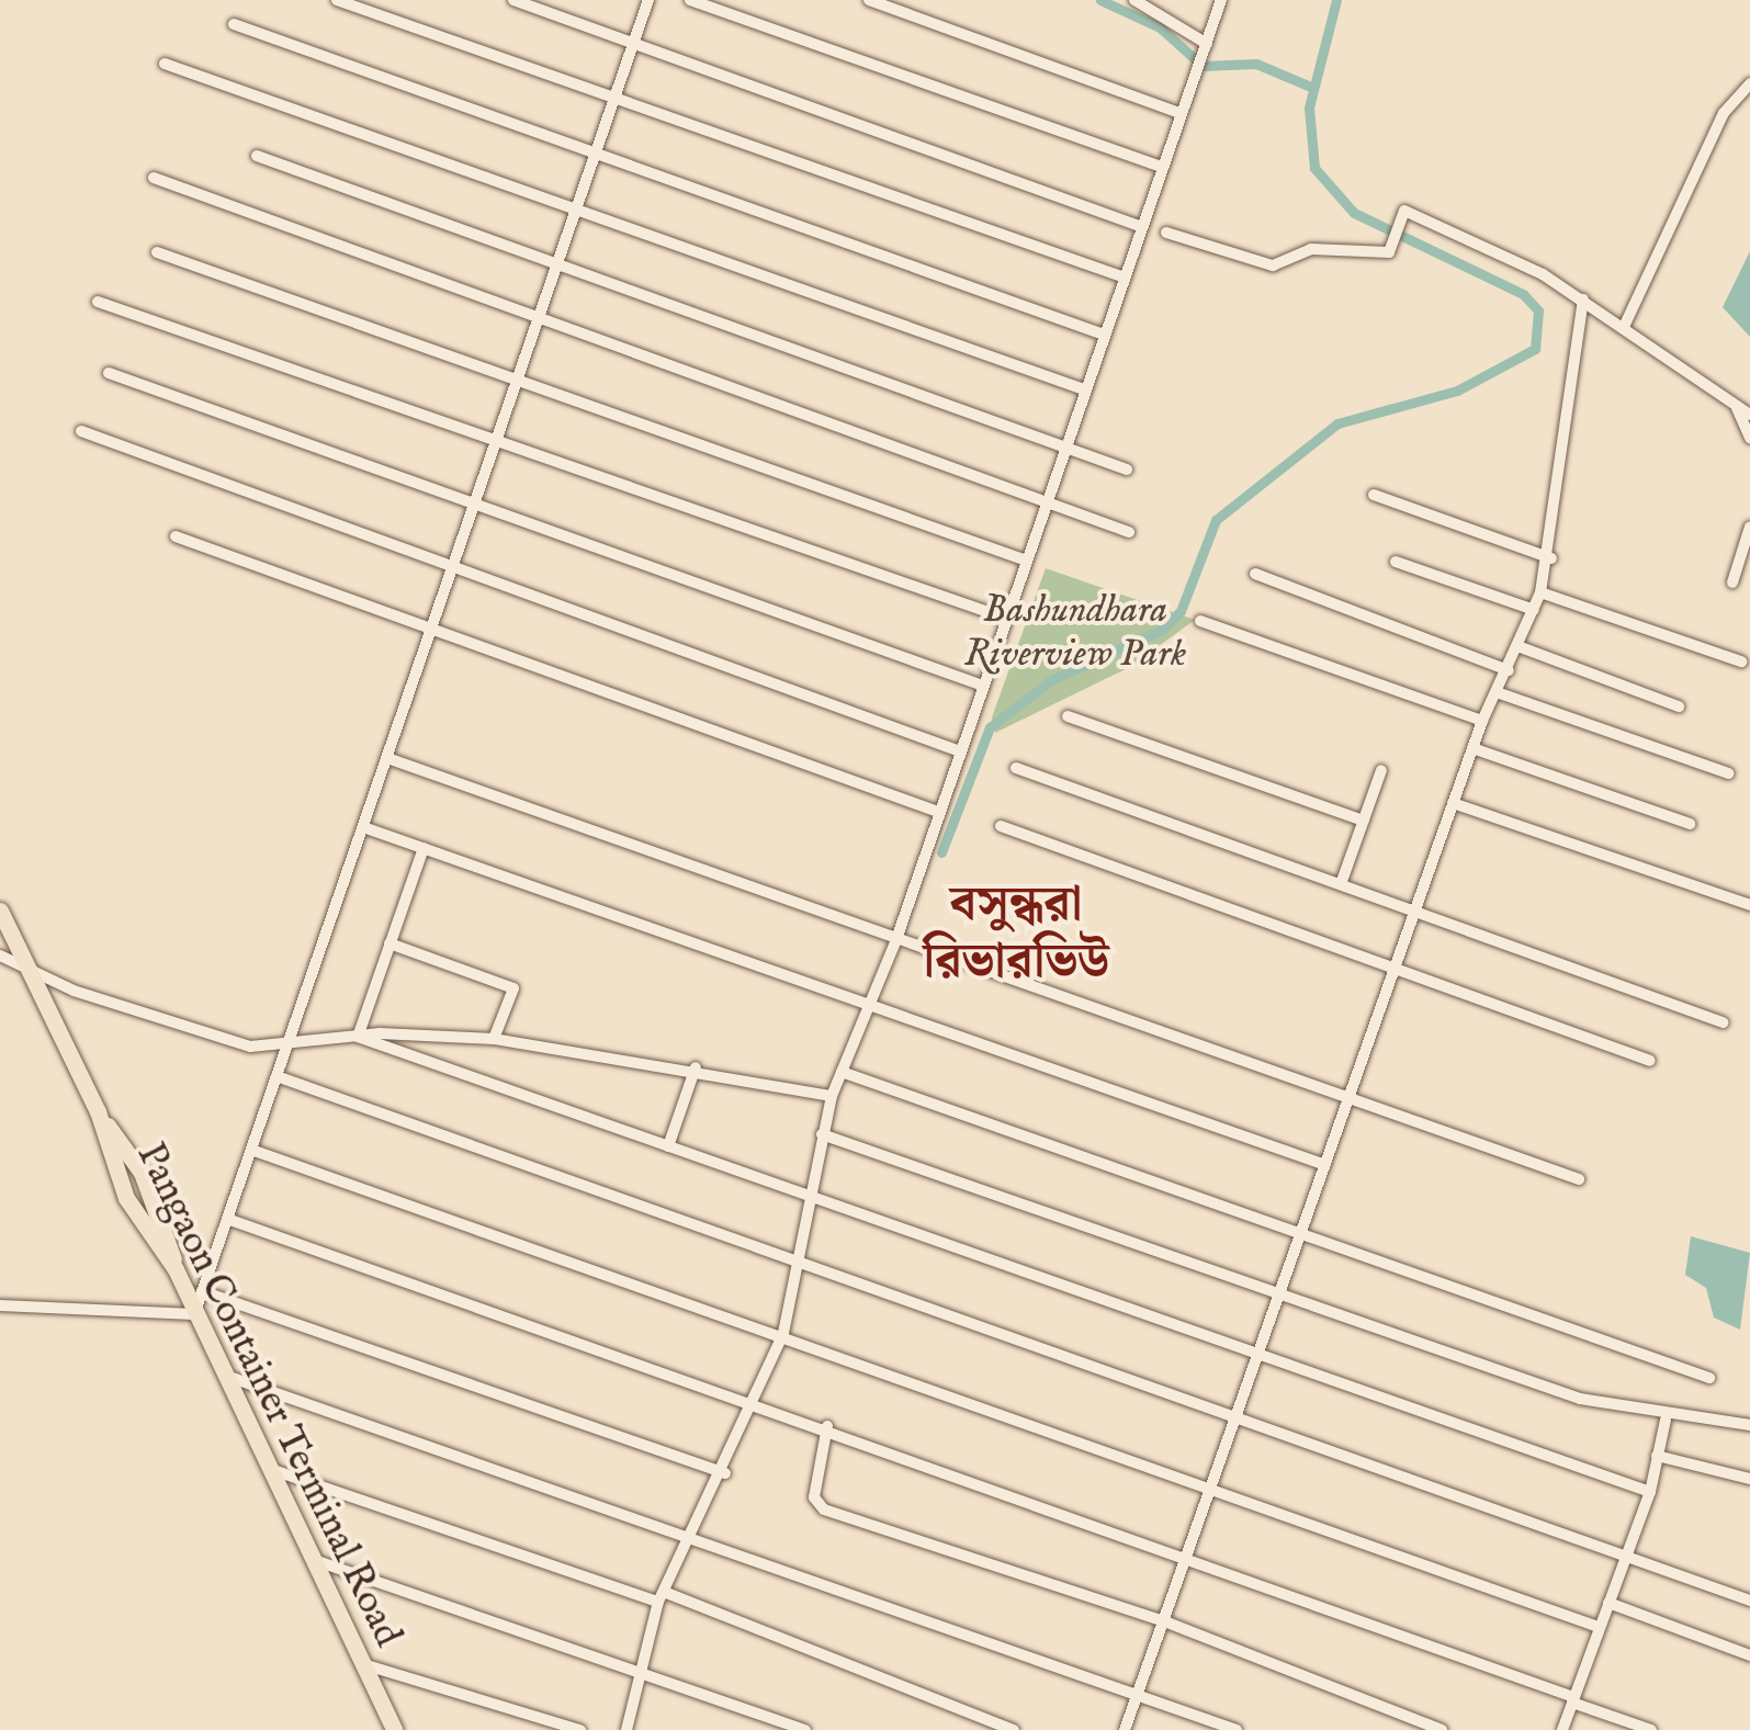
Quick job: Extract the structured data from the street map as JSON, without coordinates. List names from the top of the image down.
{
  "streets": {
    "highway": ["Pangaon Container Terminal Road"]
  },
  "districts": ["বসুন্ধরা রিভারভিউ"],
  "parks": ["Bashundhara Riverview Park"]
}
